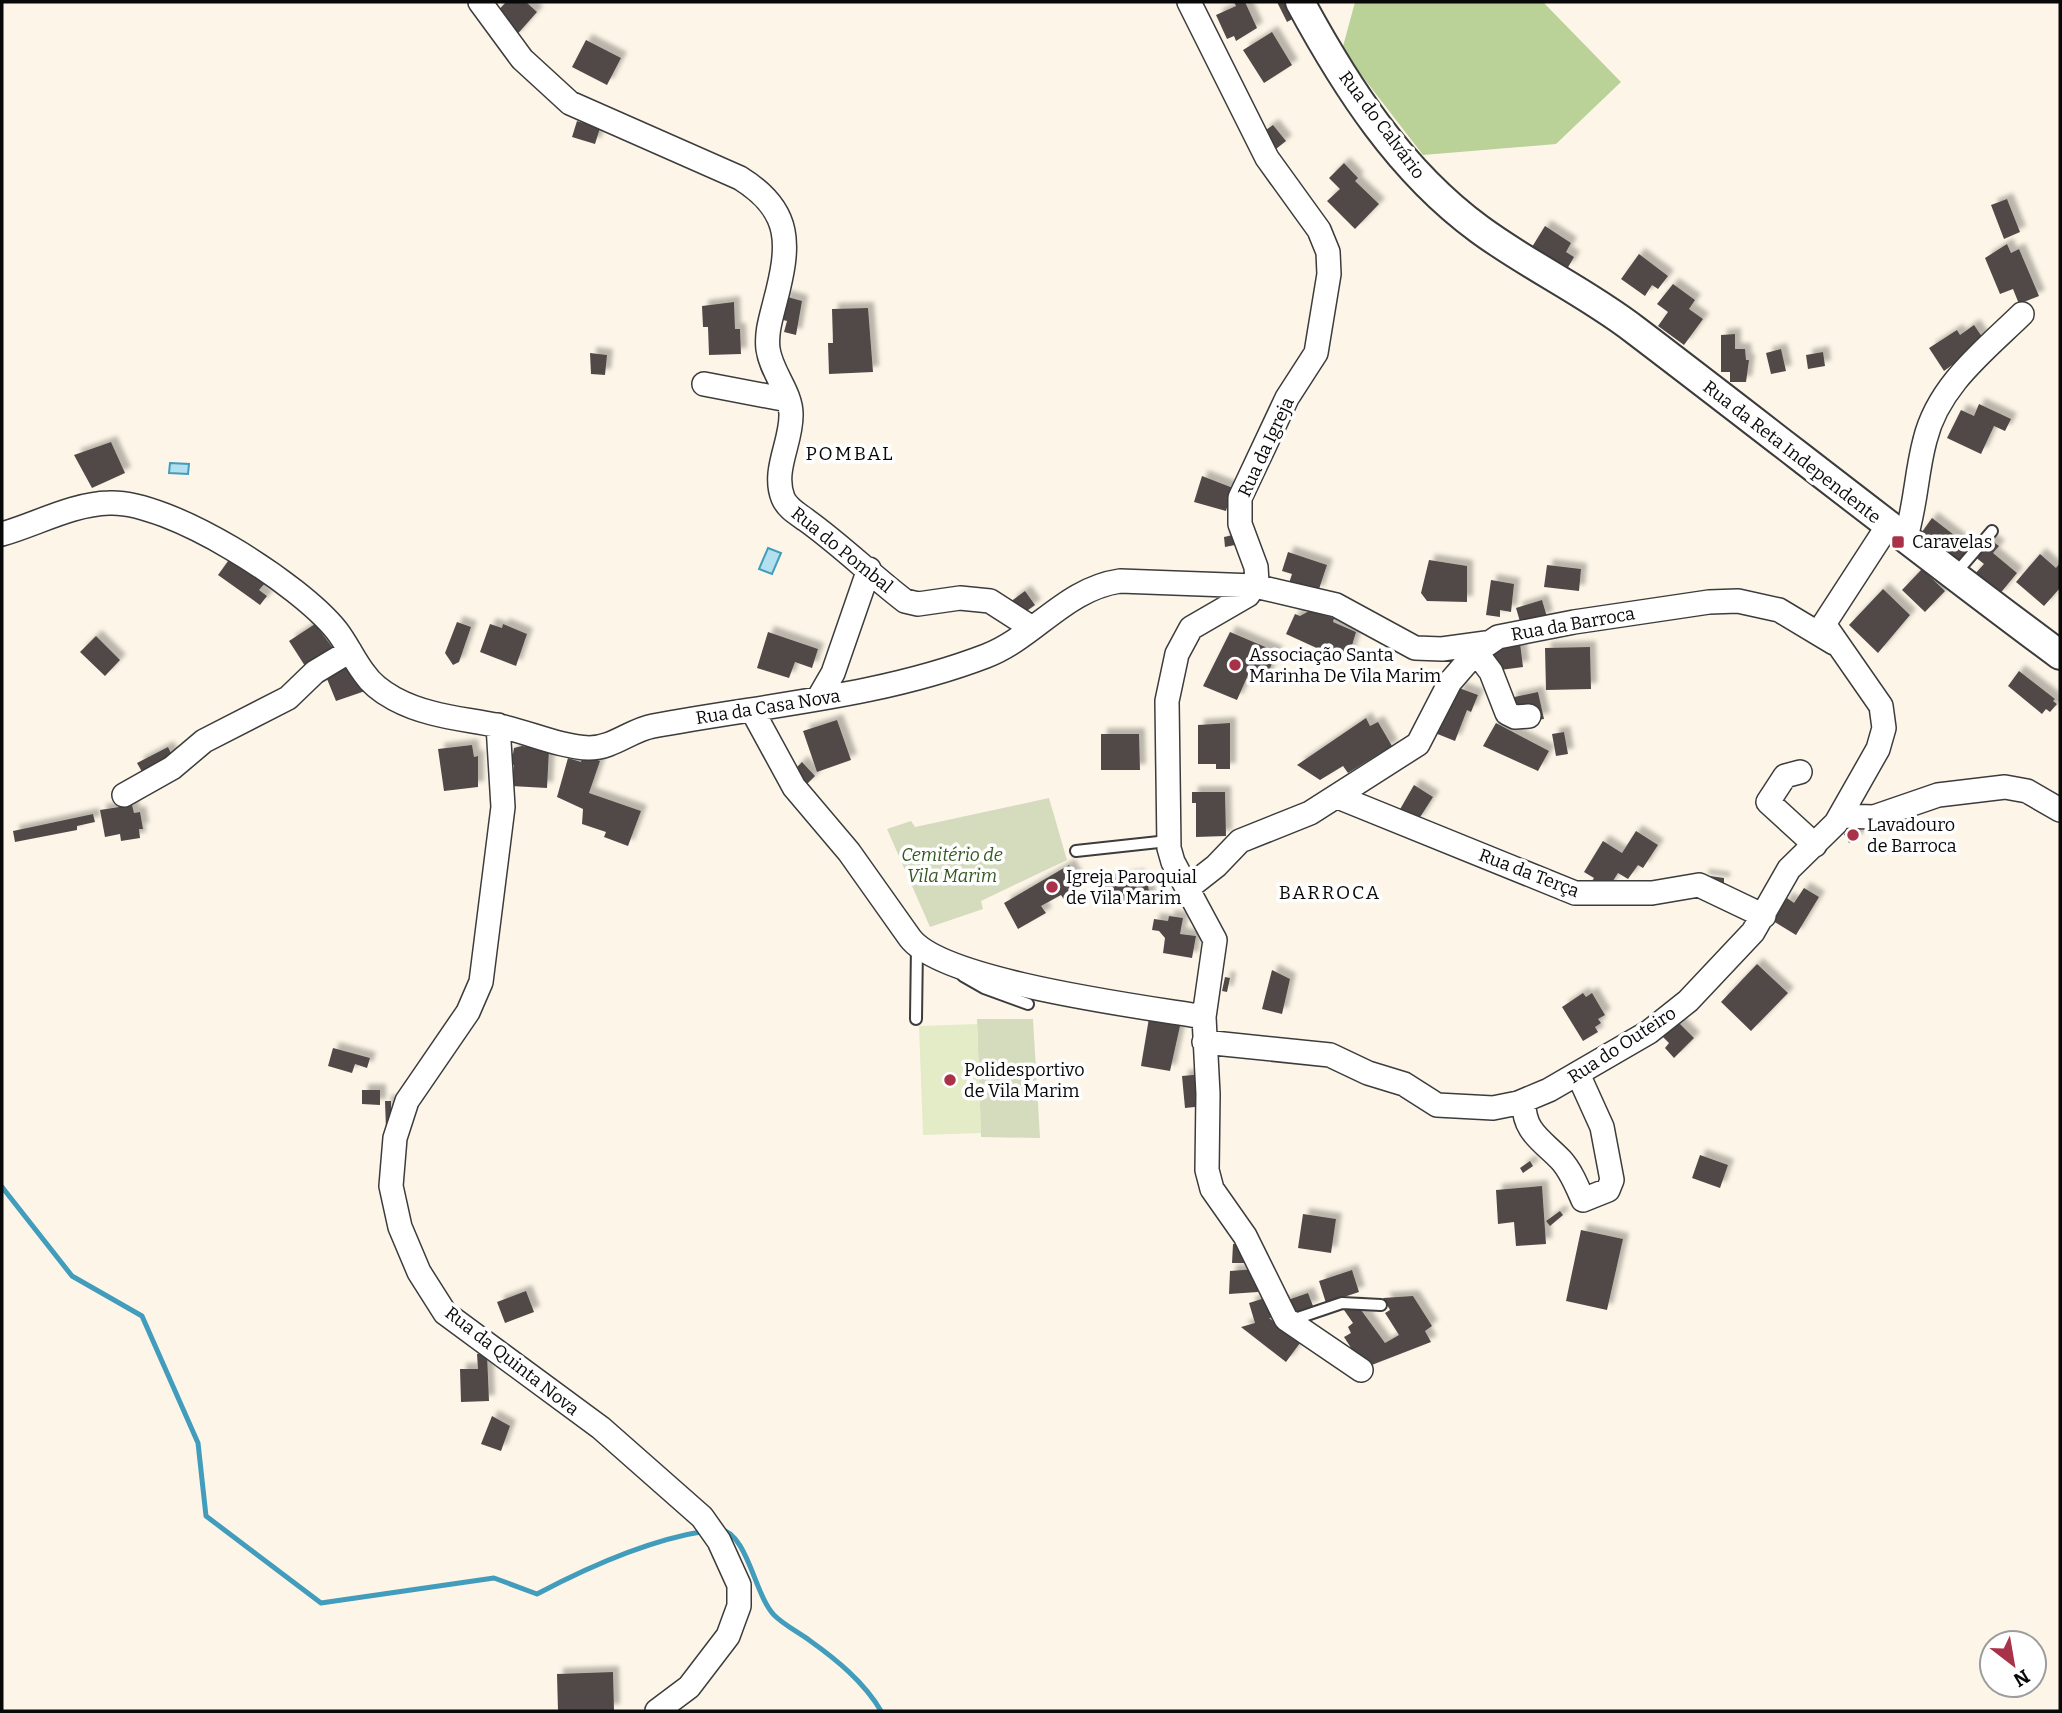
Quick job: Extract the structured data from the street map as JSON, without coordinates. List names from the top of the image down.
{
  "streets": {
    "street": [
      "Rua do Calvário",
      "Rua da Igreja",
      "Rua da Reta Independente",
      "Rua do Pombal",
      "Rua da Barroca",
      "Rua da Casa Nova",
      "Rua da Terça",
      "Rua do Outeiro",
      "Rua da Quinta Nova"
    ]
  },
  "crossings": [
    ["Rua do Calvário", "Rua da Reta Independente"],
    ["Rua da Igreja", "Rua da Barroca"],
    ["Rua da Reta Independente", "Rua do Outeiro"],
    ["Rua do Pombal", "Rua da Casa Nova"],
    ["Rua da Barroca", "Rua do Outeiro"],
    ["Rua da Casa Nova", "Rua da Quinta Nova"],
    ["Rua da Terça", "Rua do Outeiro"]
  ],
  "districts": ["POMBAL", "BARROCA"],
  "parks": ["Cemitério de Vila Marim"],
  "places": {
    "transit": ["Caravelas"],
    "other": [
      "Associação Santa Marinha De Vila Marim",
      "Lavadouro de Barroca",
      "Igreja Paroquial de Vila Marim",
      "Polidesportivo de Vila Marim"
    ]
  },
  "north": "bottom right"
}
